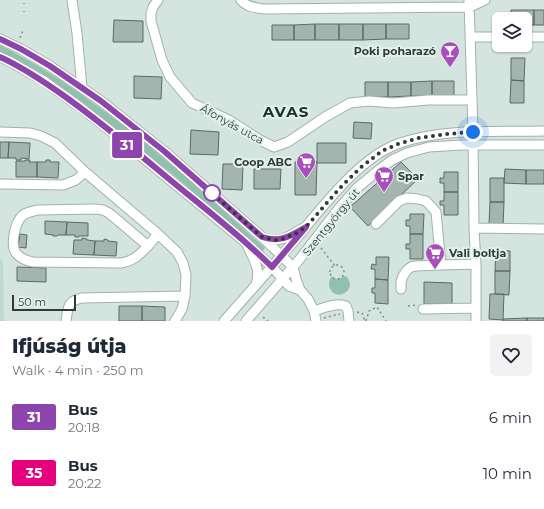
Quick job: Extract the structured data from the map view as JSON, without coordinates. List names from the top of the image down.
{
  "streets": {
    "street": ["Áfonyás utca", "Szentgyörgy út"]
  },
  "districts": ["AVAS"],
  "places": {
    "bar": ["Poki poharazó"],
    "supermarket": ["Coop ABC", "Spar", "Vali boltja"]
  },
  "lines": ["bus line 31"],
  "scale_bar": "50 m",
  "page": {
    "on_map": "31",
    "scale": "50 m",
    "heading": ["Ifjúság útja", "Walk · 4 min · 250 m"],
    "list": [
      {
        "mark": "31",
        "name": "Bus",
        "note": "20:18",
        "value": "6 min"
      },
      {
        "mark": "35",
        "name": "Bus",
        "note": "20:22",
        "value": "10 min"
      }
    ]
  }
}
